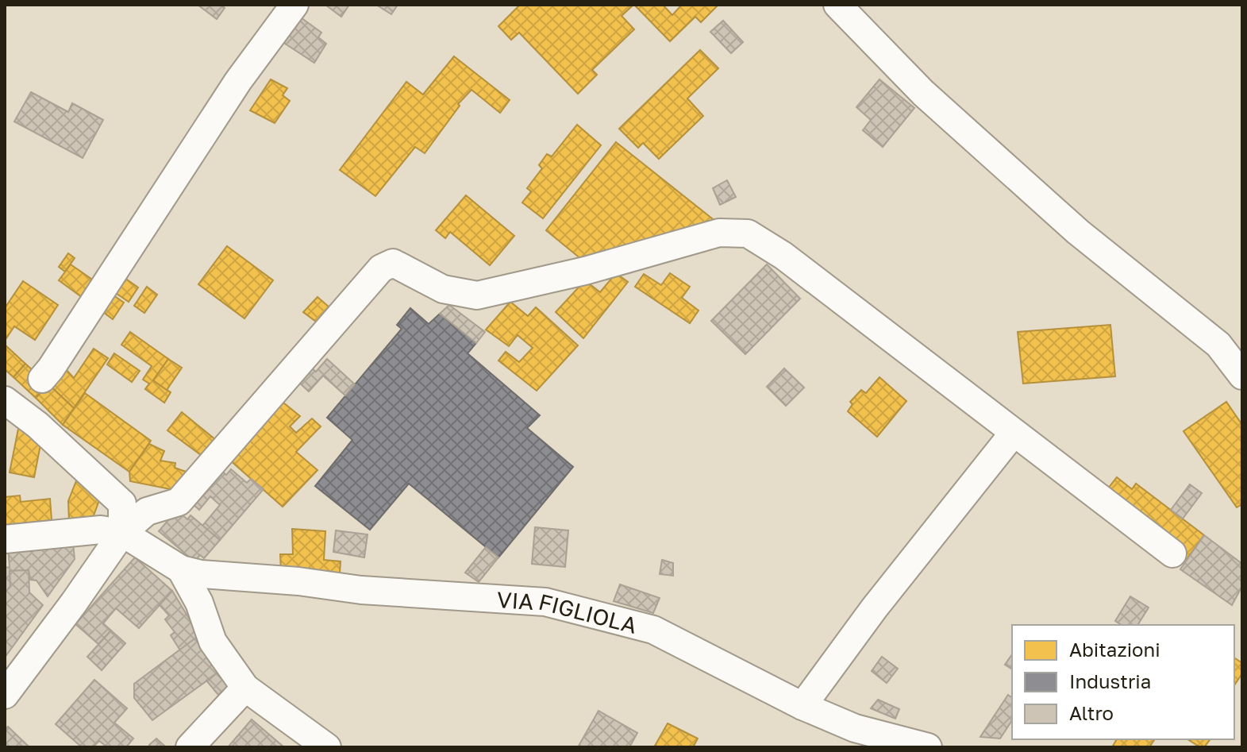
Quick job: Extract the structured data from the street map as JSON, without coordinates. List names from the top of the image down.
{
  "streets": {
    "street": ["VIA FIGLIOLA"]
  },
  "legend": ["Abitazioni", "Industria", "Altro"]
}
